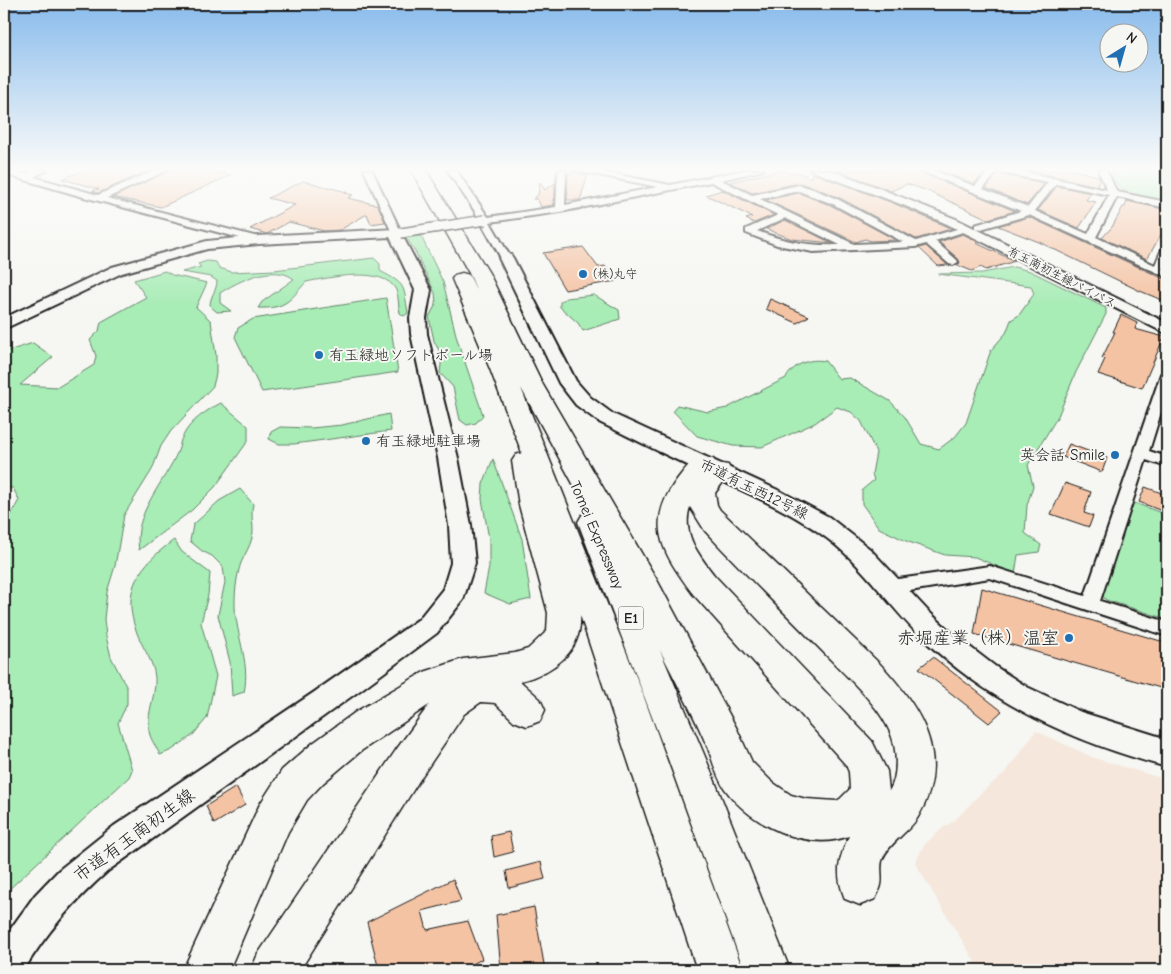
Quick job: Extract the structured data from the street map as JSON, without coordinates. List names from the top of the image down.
{
  "streets": {
    "highway": ["Tomei Expressway", "E1"],
    "street": ["有玉南初生線バイパス", "市道有玉西12号線", "市道有玉南初生線"]
  },
  "places": [
    "(株)丸守",
    "有玉緑地ソフトボール場",
    "有玉緑地駐車場",
    "英会話 Smile",
    "赤堀産業（株）温室"
  ],
  "north": "top right"
}
